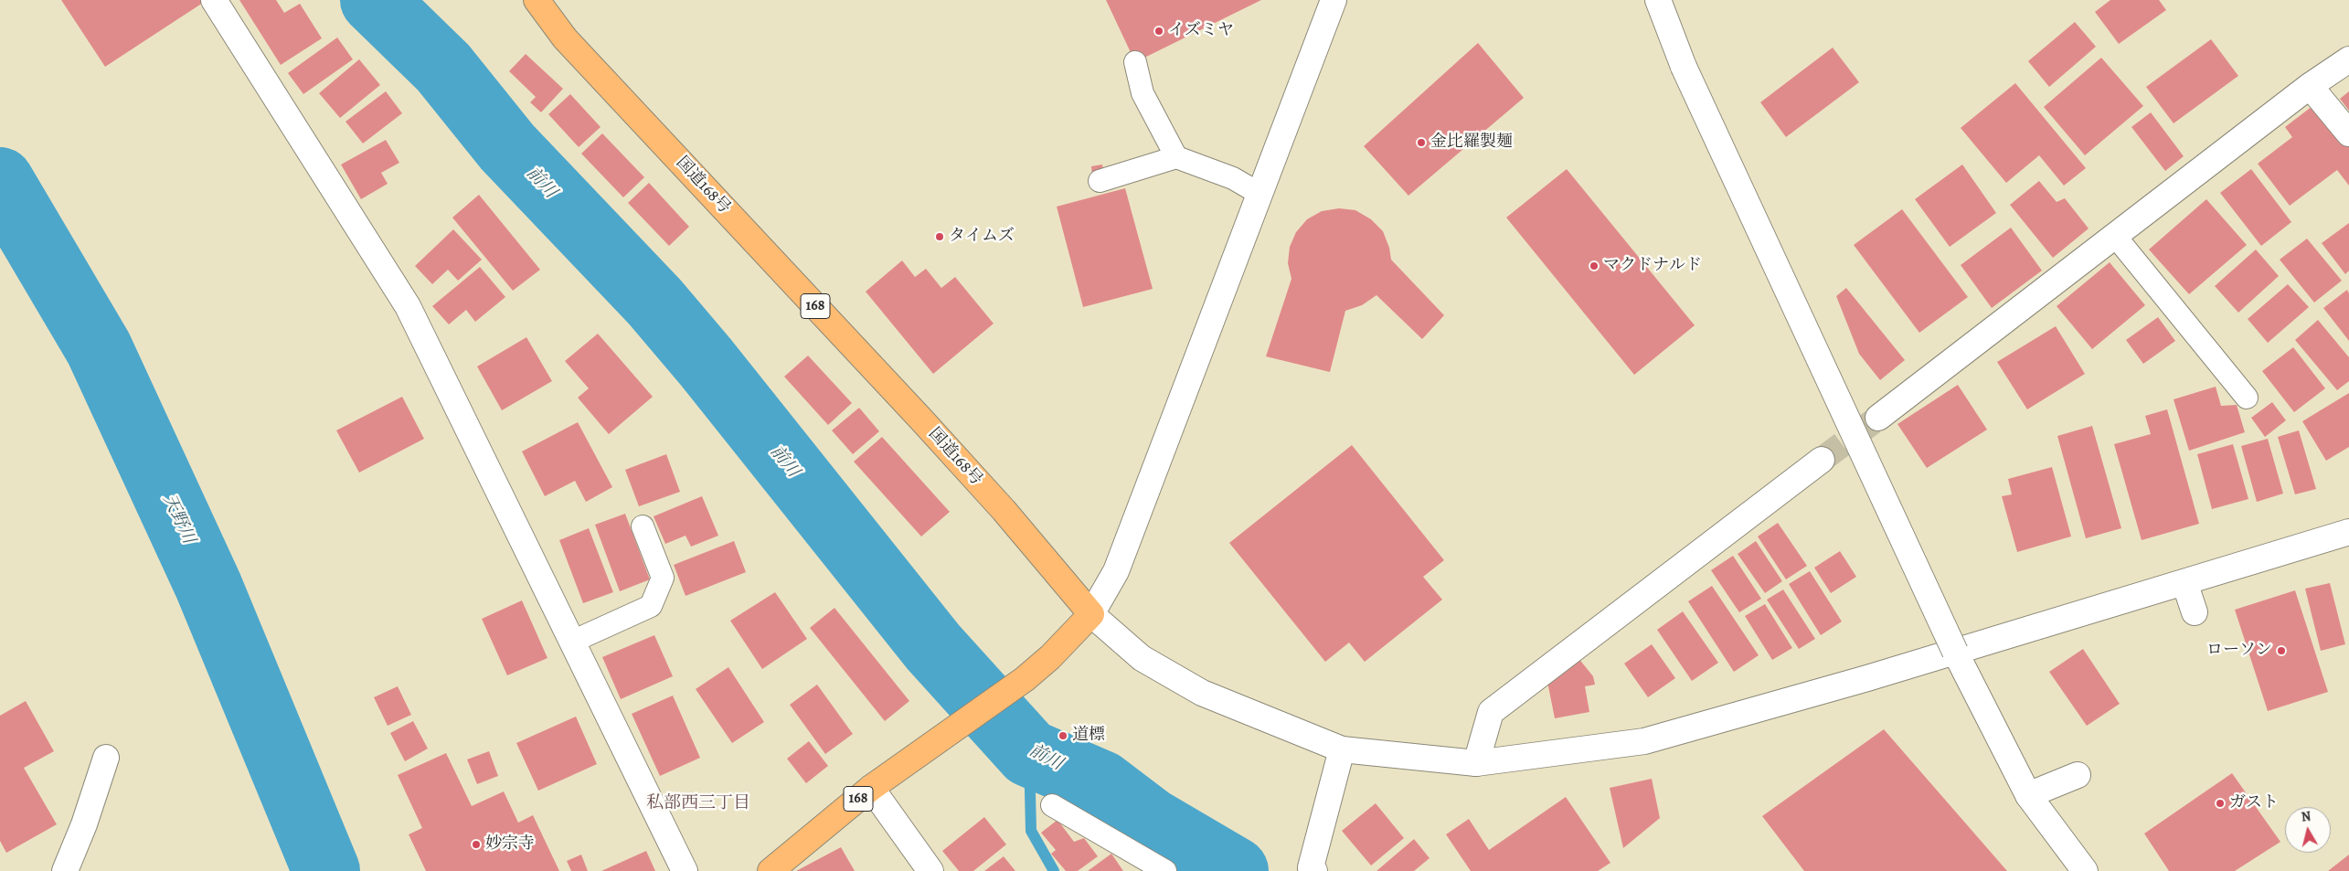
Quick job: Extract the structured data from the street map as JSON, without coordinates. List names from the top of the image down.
{
  "streets": {
    "highway": ["国道168号", "168"]
  },
  "crossings": [
    ["国道168号", "168"]
  ],
  "districts": ["私部西三丁目"],
  "water": ["前川", "天野川"],
  "places": [
    "イズミヤ",
    "金比羅製麺",
    "タイムズ",
    "マクドナルド",
    "ローソン",
    "道標",
    "ガスト",
    "妙宗寺"
  ],
  "north": "top"
}
